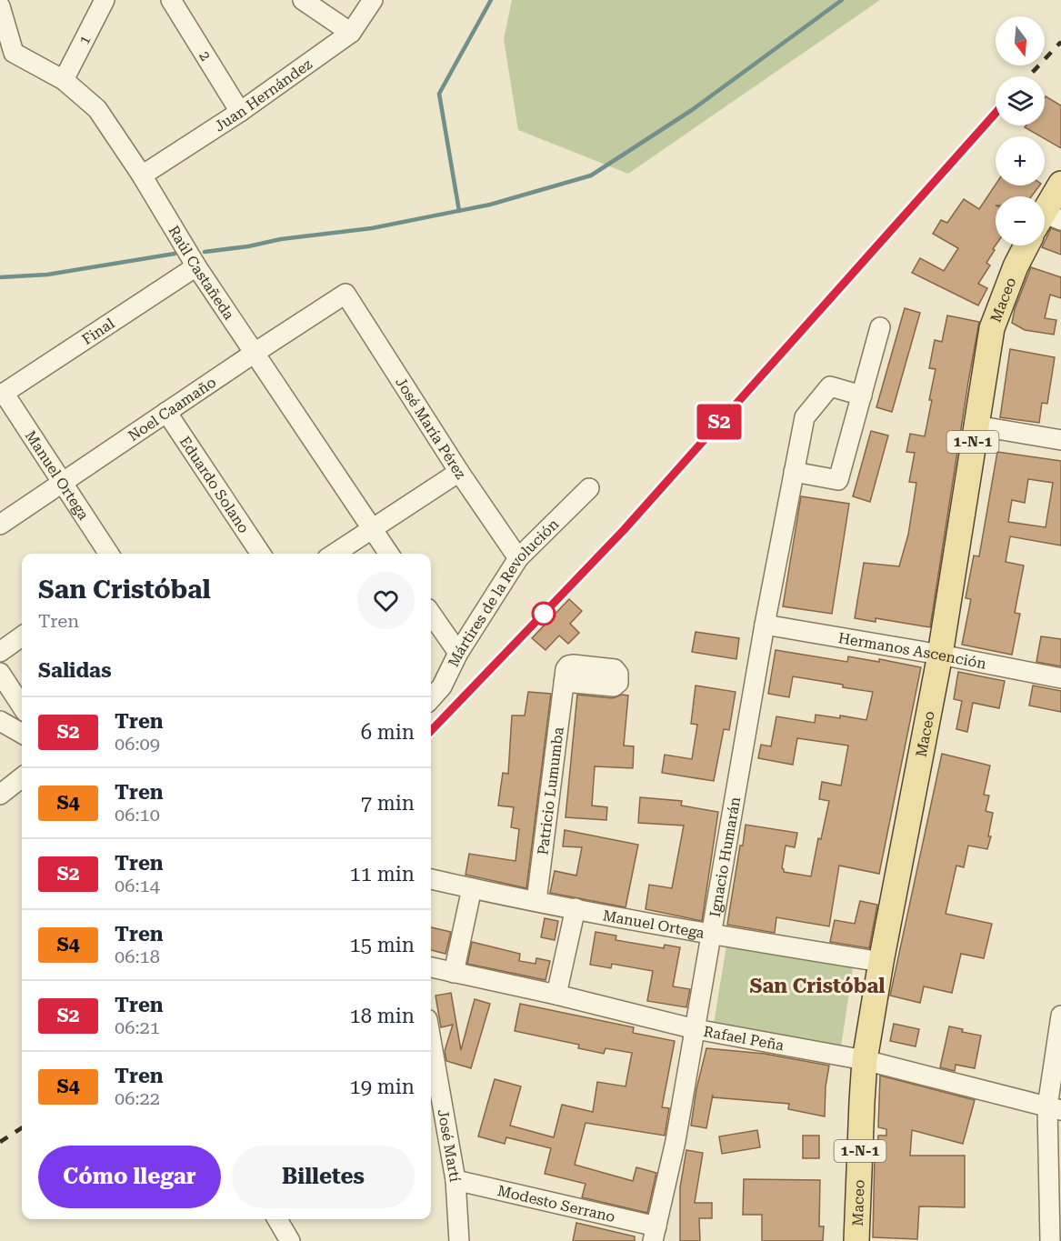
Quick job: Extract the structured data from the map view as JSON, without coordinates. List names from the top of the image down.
{
  "streets": {
    "main road": ["Maceo", "1-N-1"],
    "street": [
      "1",
      "2",
      "Juan Hernández",
      "Raúl Castañeda",
      "Final",
      "Noel Caamaño",
      "José María Pérez",
      "Manuel Ortega",
      "Eduardo Solano",
      "Mártires de la Revolución",
      "Hermanos Ascención",
      "Patricio Lumumba",
      "Ignacio Humarán",
      "Rafael Peña",
      "José Martí",
      "Modesto Serrano"
    ]
  },
  "crossings": [
    ["1", "Raúl Castañeda"],
    ["2", "Juan Hernández"],
    ["Juan Hernández", "Raúl Castañeda"],
    ["Raúl Castañeda", "Final"],
    ["Raúl Castañeda", "Noel Caamaño"],
    ["Maceo", "Manuel Ortega"],
    ["Maceo", "Hermanos Ascención"],
    ["Maceo", "Rafael Peña"],
    ["Final", "Manuel Ortega"],
    ["Noel Caamaño", "José María Pérez"],
    ["Noel Caamaño", "Manuel Ortega"],
    ["Noel Caamaño", "Eduardo Solano"],
    ["José María Pérez", "Mártires de la Revolución"],
    ["Manuel Ortega", "Patricio Lumumba"],
    ["Manuel Ortega", "Ignacio Humarán"],
    ["Hermanos Ascención", "Ignacio Humarán"],
    ["Ignacio Humarán", "Rafael Peña"],
    ["Ignacio Humarán", "Modesto Serrano"],
    ["José Martí", "Modesto Serrano"]
  ],
  "districts": ["San Cristóbal"],
  "north": "bottom",
  "page": {
    "on_map": "S2",
    "map_buttons": ["+", "−"],
    "heading": [
      ["San Cristóbal", "Tren"],
      "Salidas"
    ],
    "list": [
      {
        "mark": "S2",
        "name": "Tren",
        "note": "06:09",
        "value": "6 min"
      },
      {
        "mark": "S4",
        "name": "Tren",
        "note": "06:10",
        "value": "7 min"
      },
      {
        "mark": "S2",
        "name": "Tren",
        "note": "06:14",
        "value": "11 min"
      },
      {
        "mark": "S4",
        "name": "Tren",
        "note": "06:18",
        "value": "15 min"
      },
      {
        "mark": "S2",
        "name": "Tren",
        "note": "06:21",
        "value": "18 min"
      },
      {
        "mark": "S4",
        "name": "Tren",
        "note": "06:22",
        "value": "19 min"
      }
    ],
    "buttons": ["Cómo llegar", "Billetes"]
  }
}
